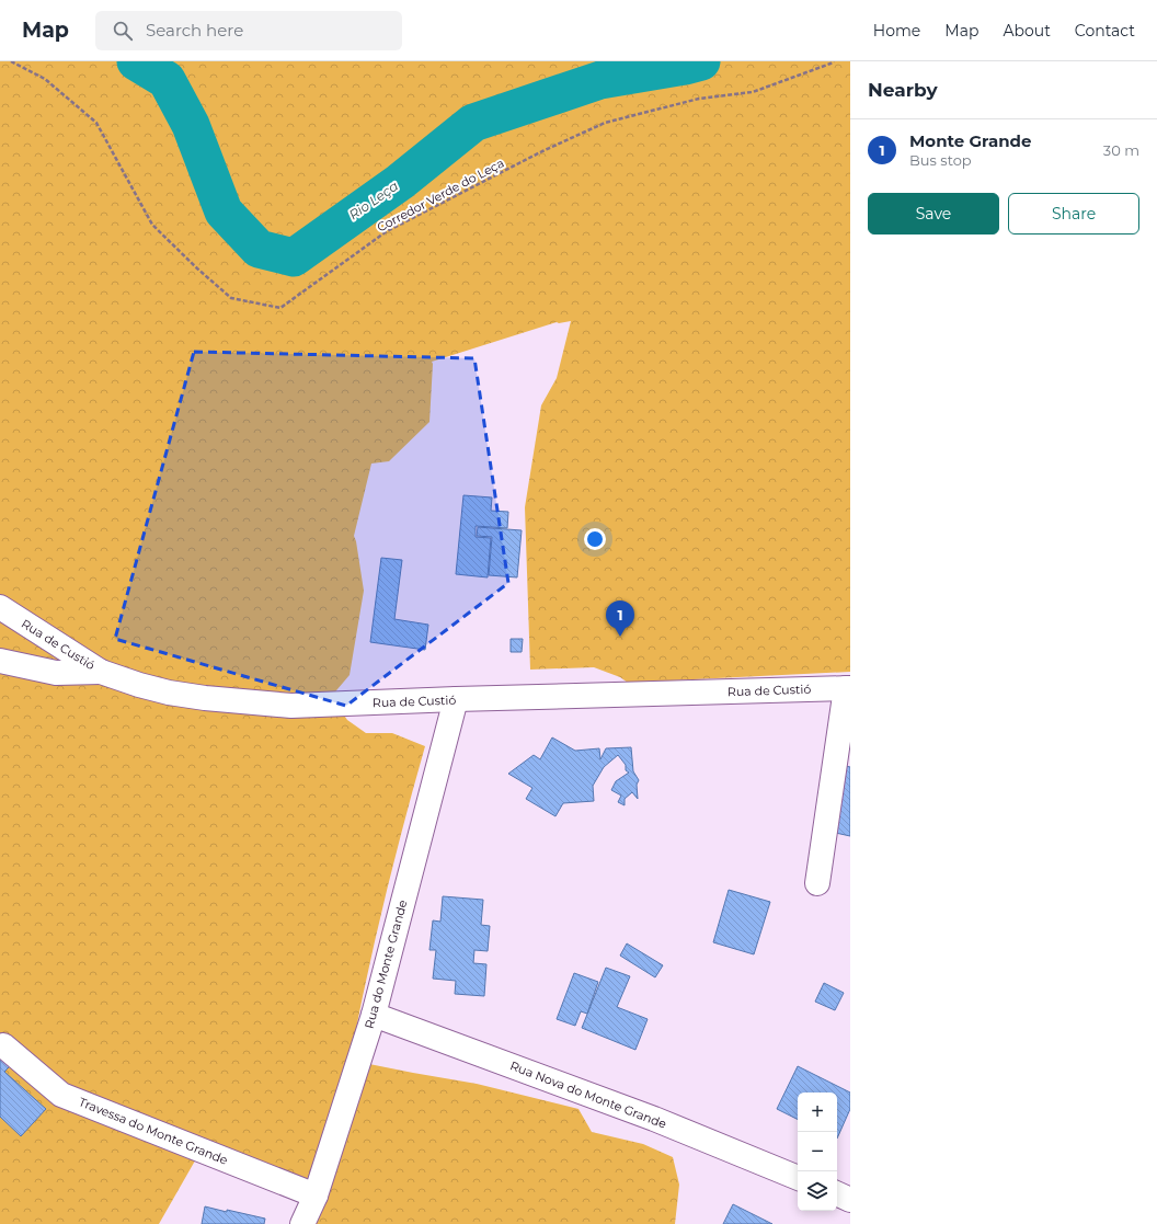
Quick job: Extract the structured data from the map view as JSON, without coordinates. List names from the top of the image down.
{
  "streets": {
    "street": [
      "Rua de Custió",
      "Rua do Monte Grande",
      "Rua Nova do Monte Grande",
      "Travessa do Monte Grande"
    ],
    "path": ["Corredor Verde do Leça"]
  },
  "crossings": [
    ["Rua de Custió", "Rua do Monte Grande"],
    ["Rua do Monte Grande", "Rua Nova do Monte Grande"],
    ["Rua do Monte Grande", "Travessa do Monte Grande"]
  ],
  "water": ["Rio Leça"],
  "page": {
    "header": "Map",
    "search": "Search here",
    "nav": [
      "Home",
      "Map",
      "About",
      "Contact"
    ],
    "heading": "Nearby",
    "list": [
      {
        "mark": "1",
        "name": "Monte Grande",
        "note": "Bus stop",
        "value": "30 m"
      }
    ],
    "buttons": ["Save", "Share"],
    "pins": "1",
    "map_buttons": ["+", "−"]
  }
}
